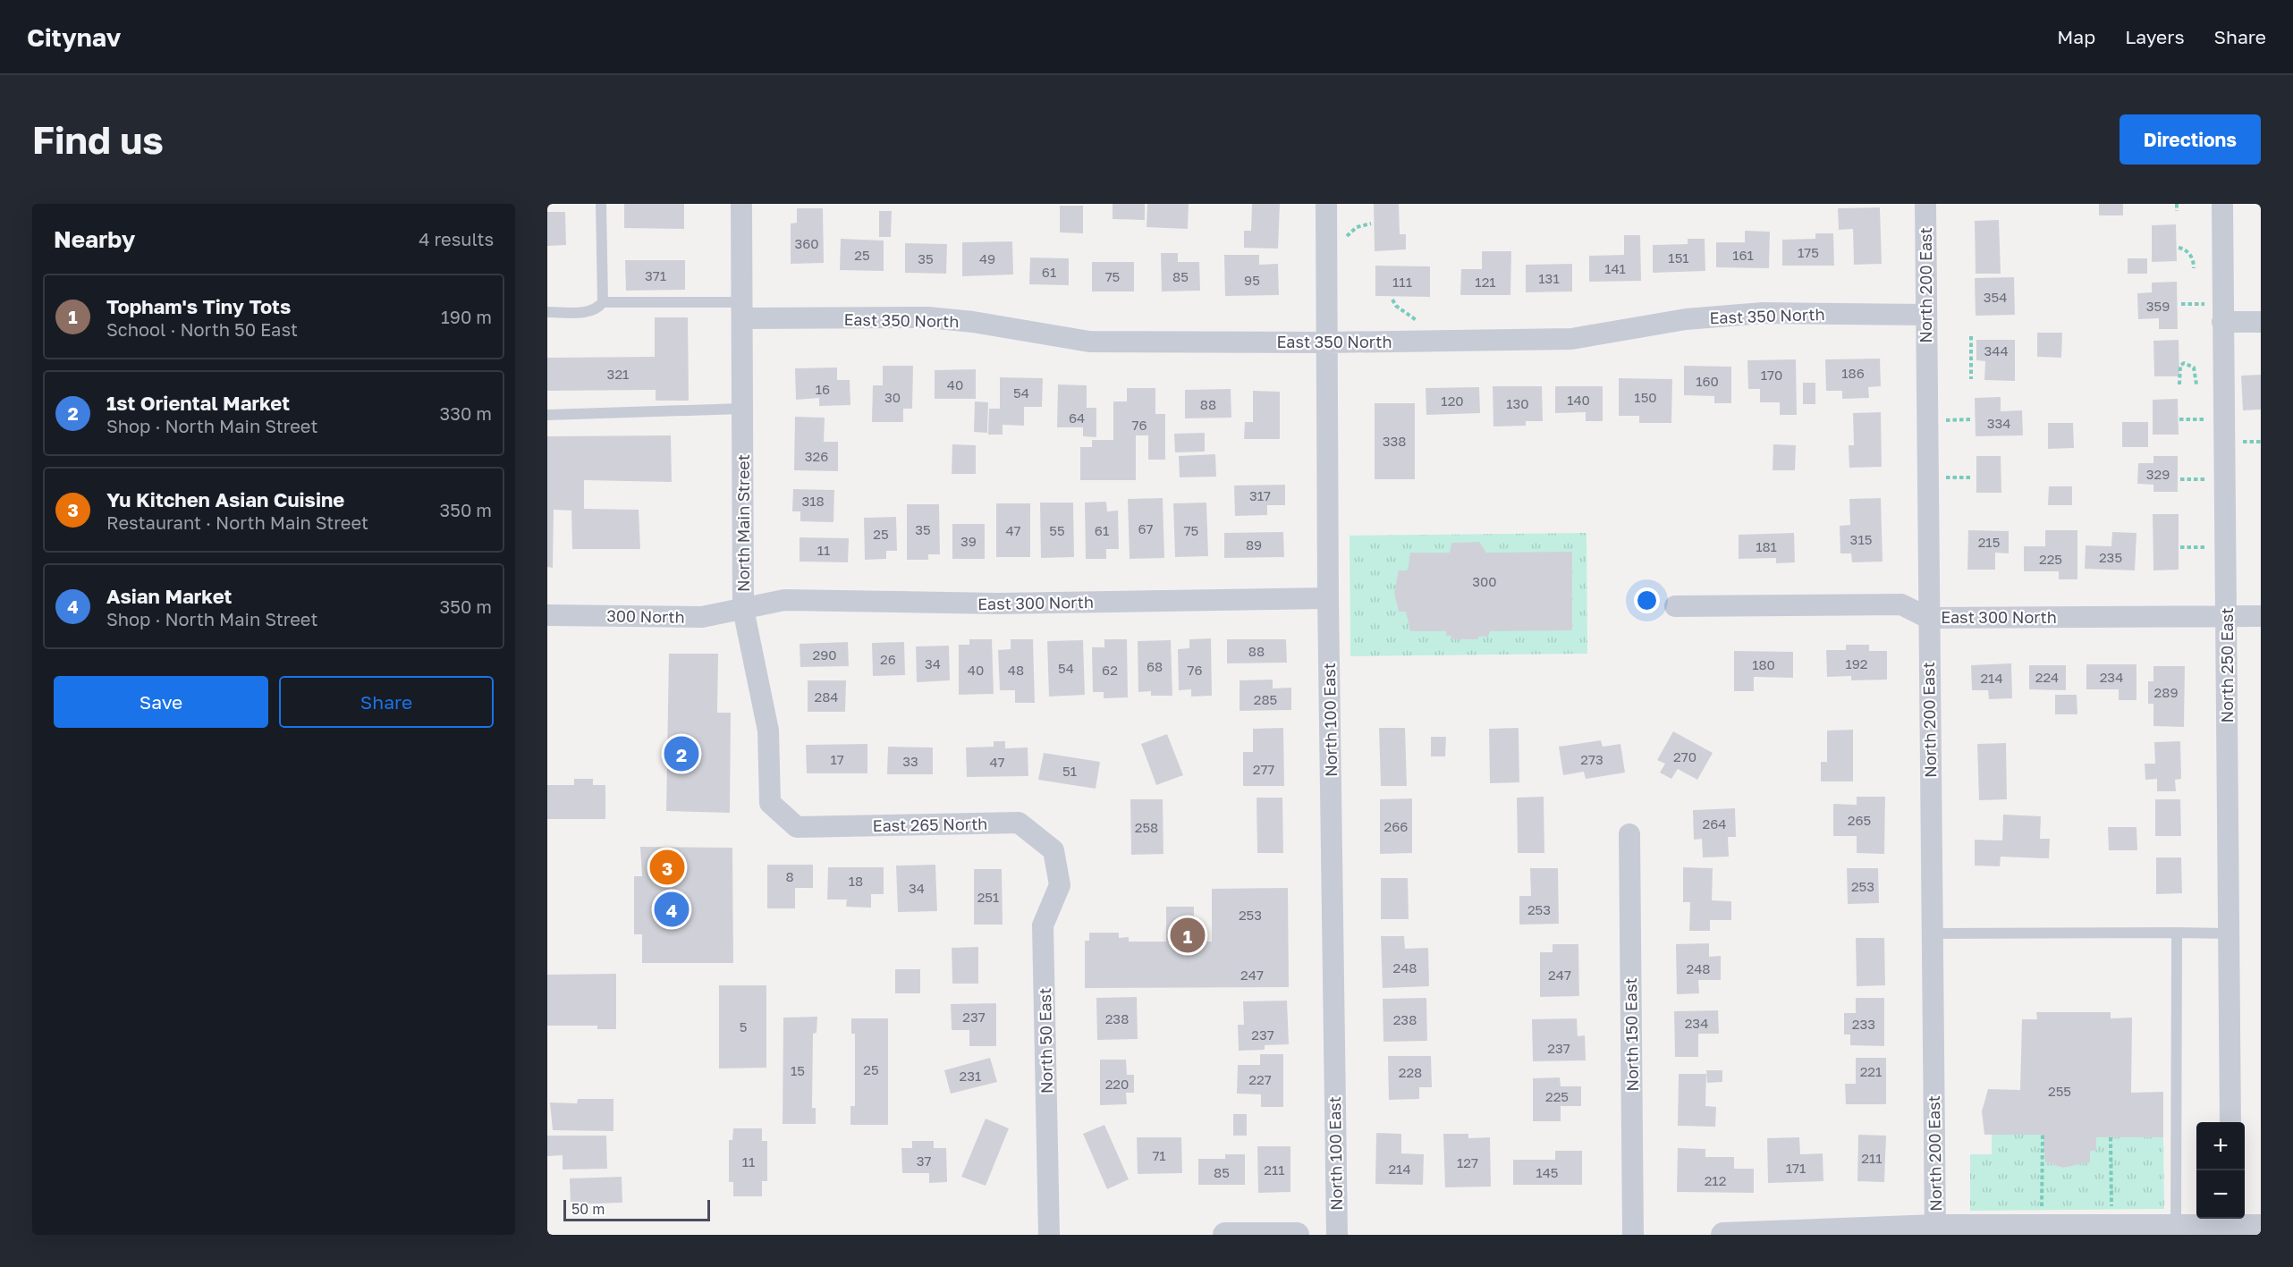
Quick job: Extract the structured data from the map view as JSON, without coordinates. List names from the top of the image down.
{
  "streets": {
    "street": [
      "North 200 East",
      "East 350 North",
      "North Main Street",
      "East 300 North",
      "300 North",
      "North 250 East",
      "North 100 East",
      "East 265 North",
      "North 150 East",
      "North 50 East"
    ]
  },
  "crossings": [
    ["North 200 East", "East 350 North"],
    ["North 200 East", "East 300 North"],
    ["East 350 North", "North Main Street"],
    ["East 350 North", "North 100 East"],
    ["North Main Street", "East 300 North"],
    ["North Main Street", "300 North"],
    ["North Main Street", "East 265 North"],
    ["East 300 North", "300 North"],
    ["East 300 North", "North 250 East"],
    ["East 300 North", "North 100 East"],
    ["East 265 North", "North 50 East"]
  ],
  "house_numbers": [
    "360",
    "175",
    "25",
    "161",
    "151",
    "35",
    "49",
    "141",
    "61",
    "371",
    "75",
    "85",
    "131",
    "95",
    "111",
    "121",
    "354",
    "359",
    "344",
    "186",
    "321",
    "170",
    "160",
    "40",
    "16",
    "54",
    "30",
    "150",
    "140",
    "120",
    "130",
    "88",
    "64",
    "334",
    "76",
    "338",
    "326",
    "329",
    "317",
    "318",
    "67",
    "35",
    "47",
    "55",
    "61",
    "75",
    "25",
    "315",
    "39",
    "215",
    "89",
    "181",
    "11",
    "235",
    "225",
    "300",
    "88",
    "290",
    "26",
    "34",
    "192",
    "180",
    "68",
    "54",
    "40",
    "48",
    "62",
    "76",
    "224",
    "234",
    "214",
    "289",
    "284",
    "285",
    "270",
    "17",
    "273",
    "33",
    "47",
    "277",
    "51",
    "265",
    "264",
    "266",
    "258",
    "8",
    "18",
    "253",
    "34",
    "251",
    "253",
    "253",
    "248",
    "248",
    "247",
    "247",
    "237",
    "238",
    "238",
    "234",
    "233",
    "5",
    "237",
    "237",
    "25",
    "15",
    "221",
    "228",
    "231",
    "227",
    "220",
    "255",
    "225",
    "71",
    "211",
    "37",
    "11",
    "127",
    "171",
    "214",
    "211",
    "85",
    "145",
    "212"
  ],
  "scale_bar": "50 m",
  "page": {
    "header": "Citynav",
    "nav": ["Map", "Layers", "Share"],
    "buttons": [
      "Directions",
      ["Save", "Share"]
    ],
    "title": "Find us",
    "heading": ["Nearby", "4 results"],
    "list": [
      {
        "mark": "1",
        "name": "Topham's Tiny Tots",
        "note": "School · North 50 East",
        "value": "190 m"
      },
      {
        "mark": "2",
        "name": "1st Oriental Market",
        "note": "Shop · North Main Street",
        "value": "330 m"
      },
      {
        "mark": "3",
        "name": "Yu Kitchen Asian Cuisine",
        "note": "Restaurant · North Main Street",
        "value": "350 m"
      },
      {
        "mark": "4",
        "name": "Asian Market",
        "note": "Shop · North Main Street",
        "value": "350 m"
      }
    ],
    "pins": [
      "2",
      "3",
      "4",
      "1"
    ],
    "map_buttons": ["+", "−"],
    "scale": "50 m"
  }
}
